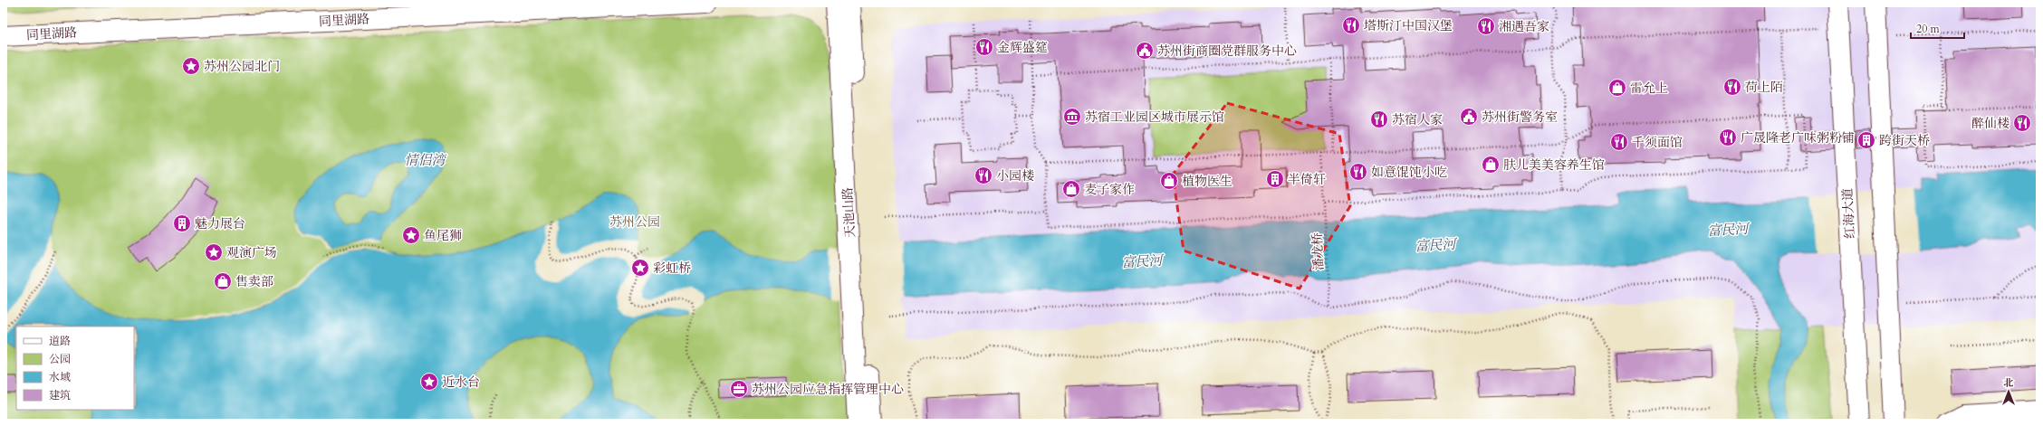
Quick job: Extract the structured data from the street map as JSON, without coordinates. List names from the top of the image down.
{
  "streets": {
    "street": ["同里湖路", "天池山路", "红海大道"],
    "path": ["潘龙桥"]
  },
  "water": ["情侣湾", "富民河"],
  "parks": ["苏州公园"],
  "places": {
    "restaurant": [
      "塔斯汀中国汉堡",
      "湘遇吾家",
      "金辉盛筵",
      "荷上陌",
      "苏宿人家",
      "醉仙楼",
      "广晟隆老广味粥粉铺",
      "千须面馆",
      "如意馄饨小吃",
      "小园楼"
    ],
    "public building": ["苏州街商圈党群服务中心", "苏州街警务室"],
    "place": [
      "苏州公园北门",
      "鱼尾狮",
      "观演广场",
      "彩虹桥",
      "近水台"
    ],
    "shop": [
      "雷允上",
      "肤儿美美容养生馆",
      "植物医生",
      "麦子家作",
      "售卖部"
    ],
    "museum": ["苏宿工业园区城市展示馆"],
    "building": ["跨街天桥", "半倚轩", "魅力展台"],
    "office": ["苏州公园应急指挥管理中心"]
  },
  "legend": [
    "道路",
    "公园",
    "水域",
    "建筑"
  ],
  "scale_bar": "20 m",
  "north": "top"
}
